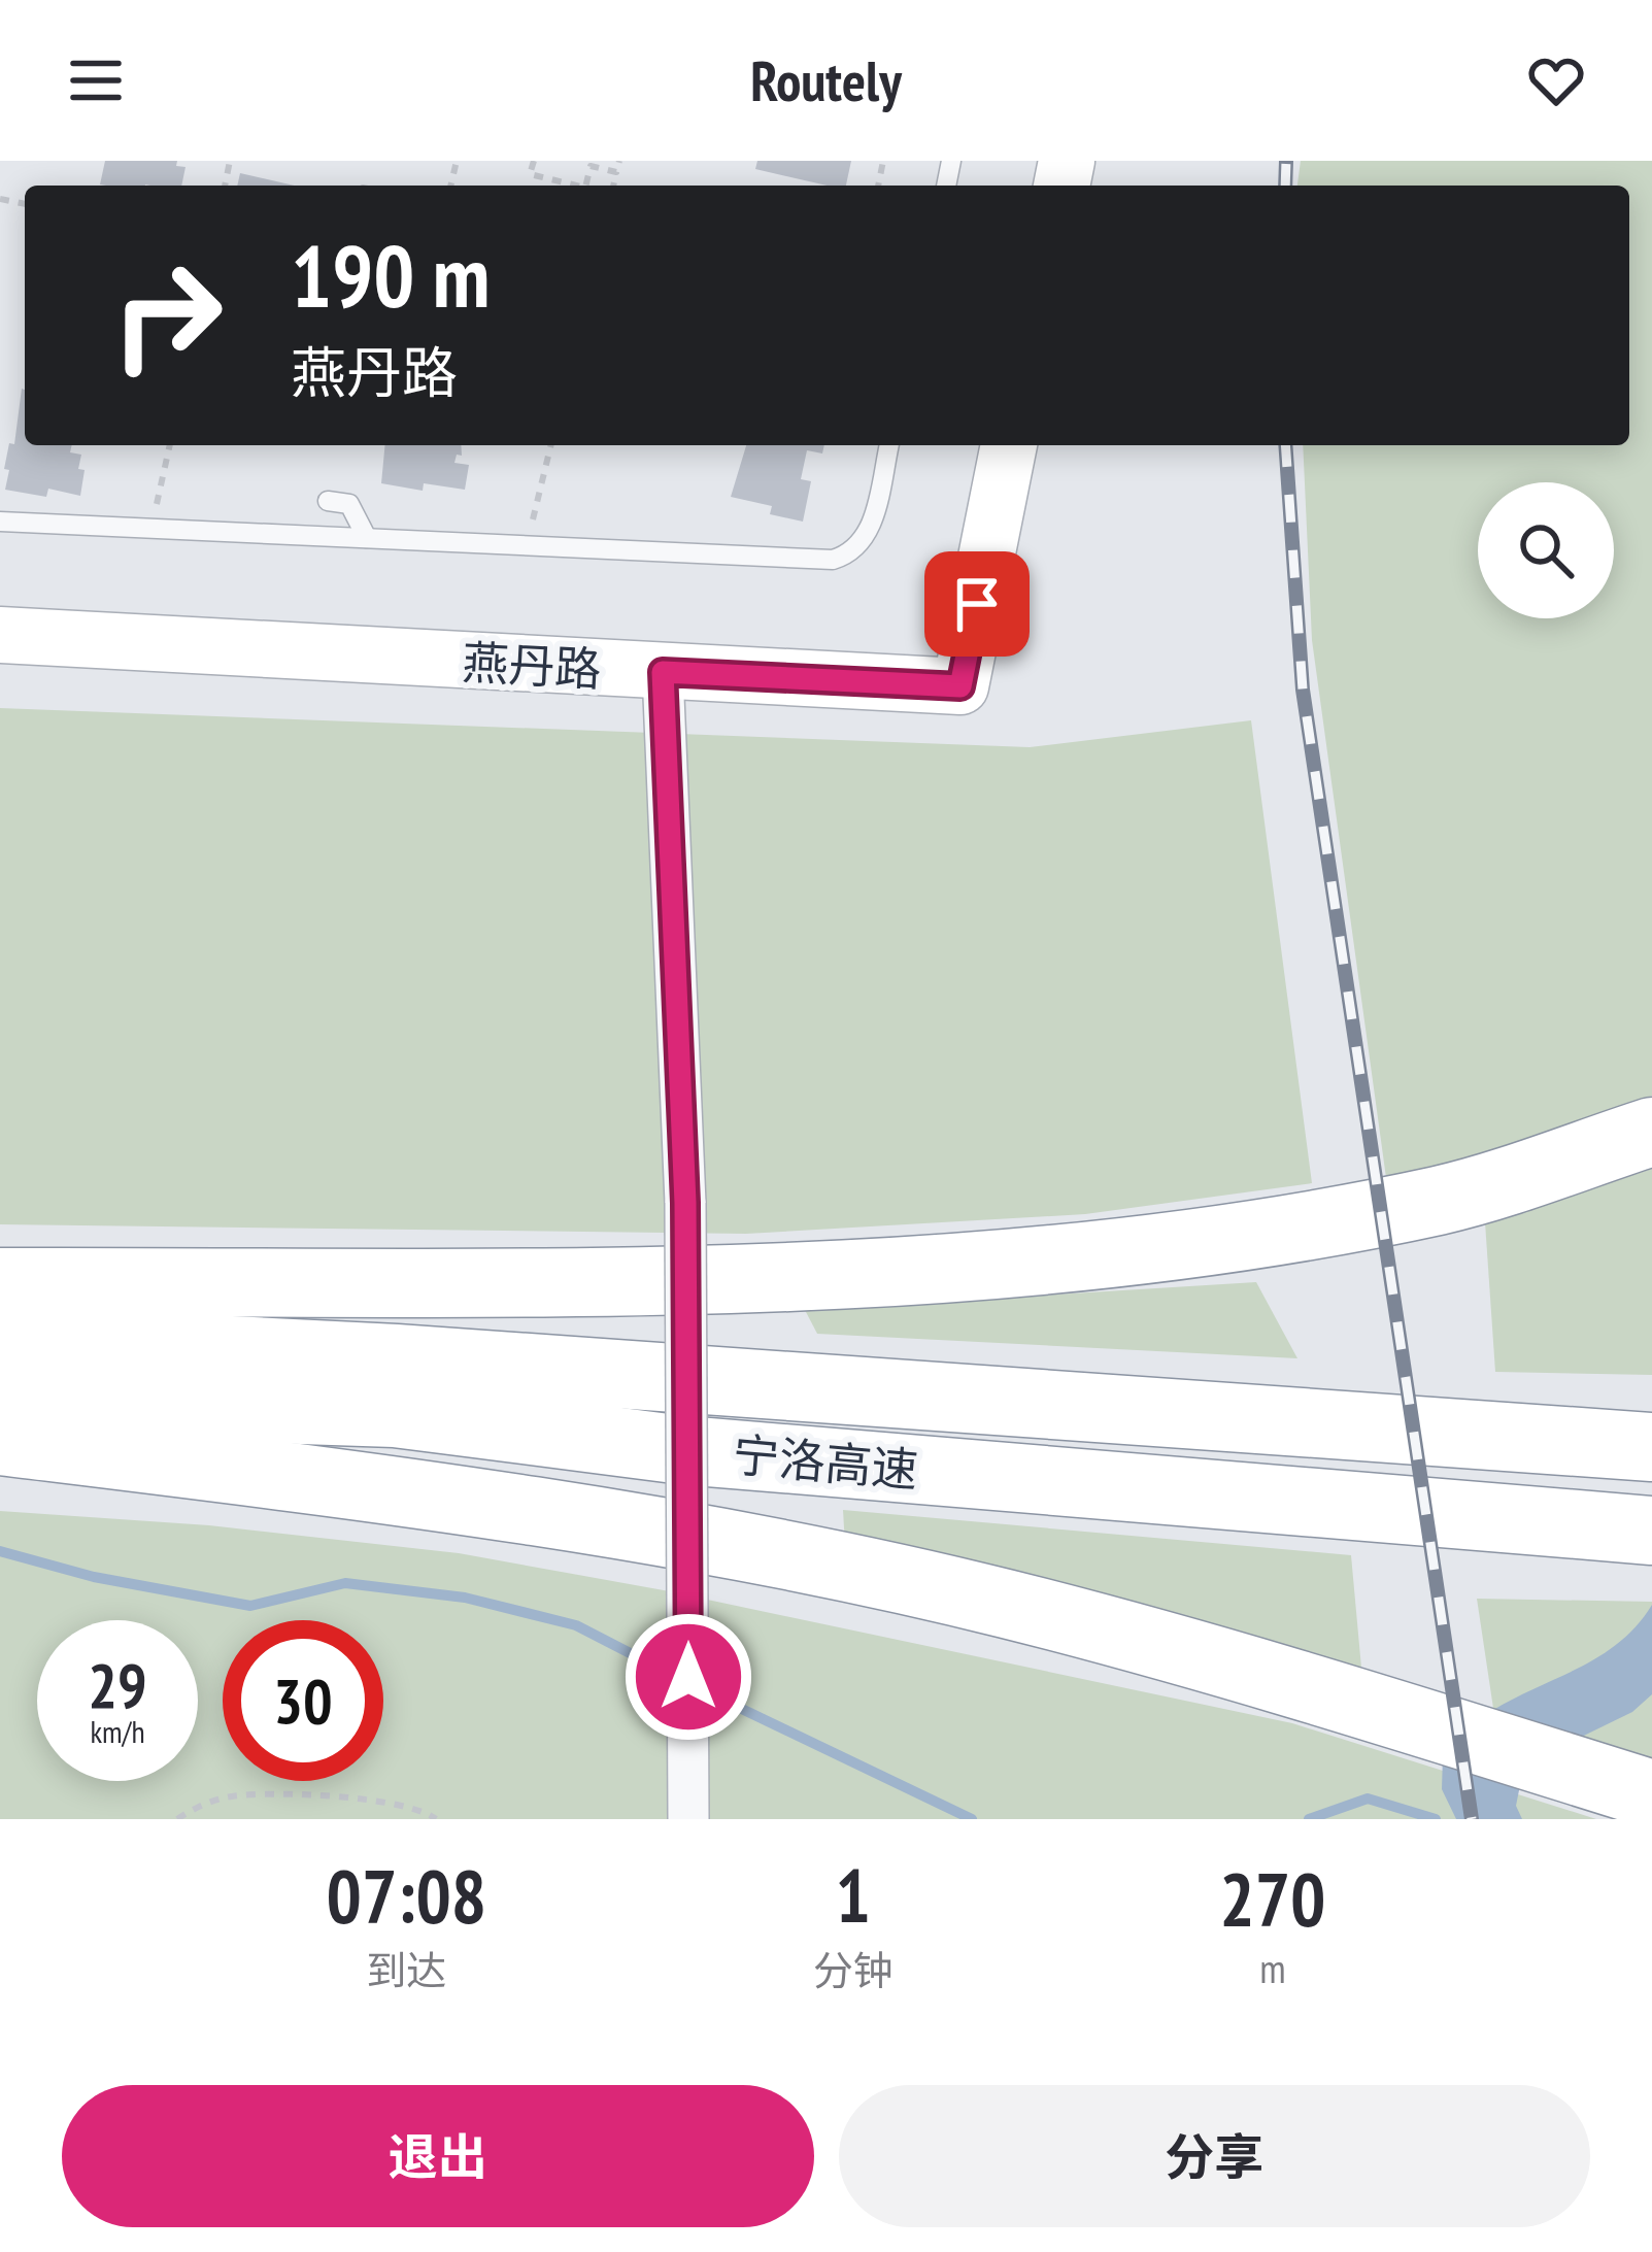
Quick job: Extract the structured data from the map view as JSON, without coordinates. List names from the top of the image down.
{
  "streets": {
    "highway": ["宁洛高速"],
    "street": ["燕丹路"]
  },
  "page": {
    "header": "Routely",
    "turn": ["190 m", "燕丹路"],
    "speed": "29 km/h",
    "limit": "30",
    "eta": [
      "07:08",
      "到达",
      "1",
      "分钟",
      "270",
      "m"
    ],
    "buttons": ["退出", "分享"]
  }
}
